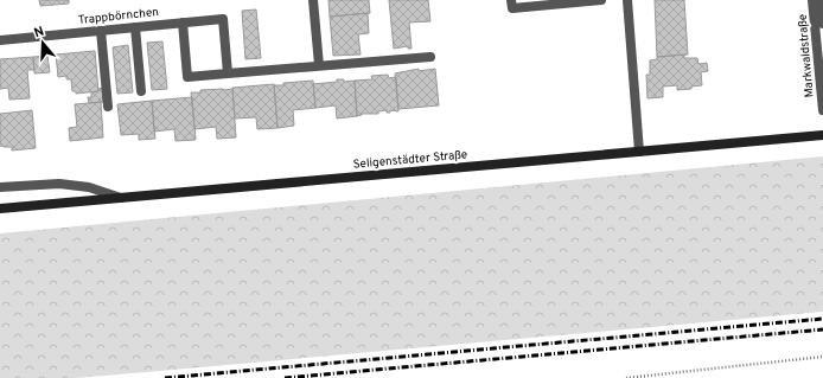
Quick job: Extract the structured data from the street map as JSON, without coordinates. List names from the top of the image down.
{
  "streets": {
    "street": ["Trappbörnchen", "Markwaldstraße", "Seligenstädter Straße"]
  },
  "north": "top"
}
